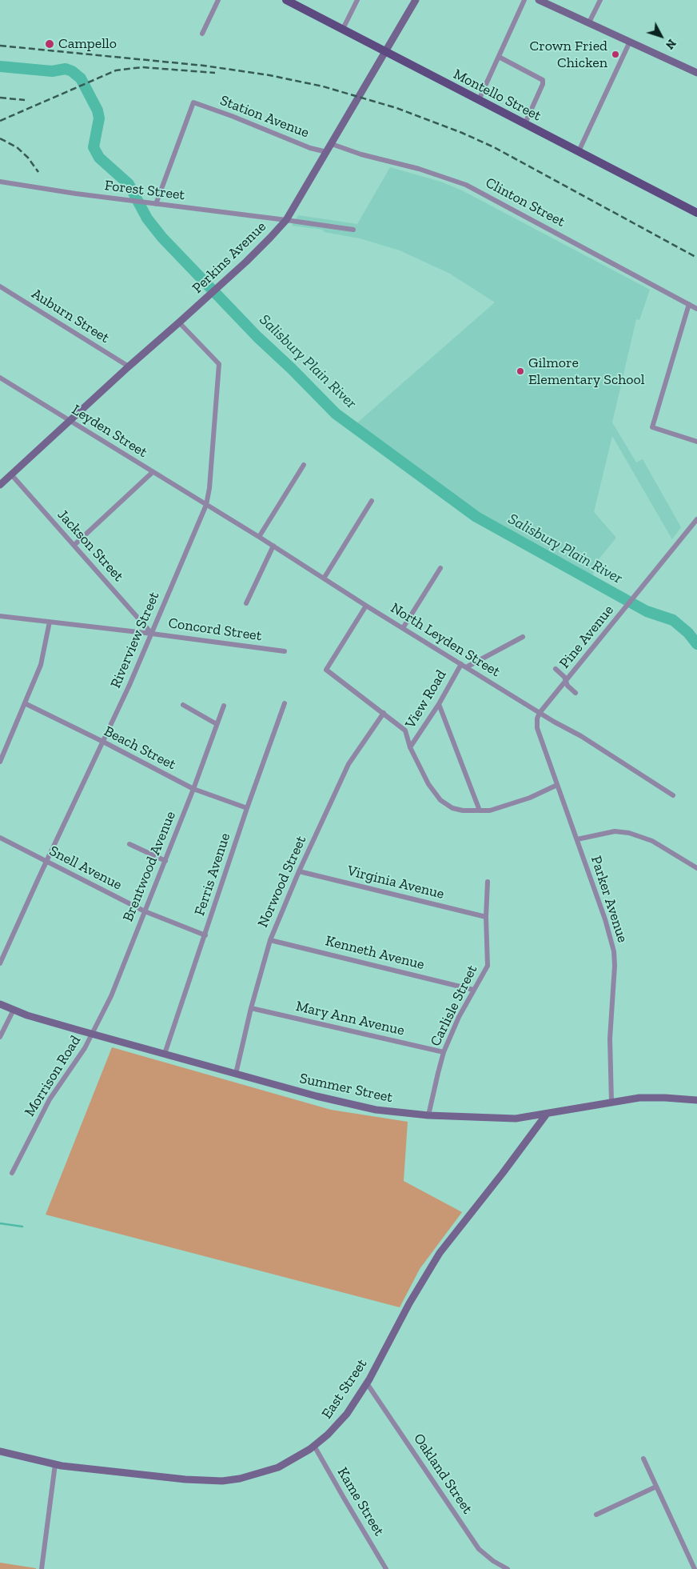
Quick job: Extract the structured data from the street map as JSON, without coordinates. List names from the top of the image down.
{
  "streets": {
    "main road": ["Montello Street"],
    "street": [
      "Station Avenue",
      "Forest Street",
      "Clinton Street",
      "Perkins Avenue",
      "Auburn Street",
      "Leyden Street",
      "Jackson Street",
      "Concord Street",
      "Pine Avenue",
      "Riverview Street",
      "North Leyden Street",
      "View Road",
      "Beach Street",
      "Brentwood Avenue",
      "Snell Avenue",
      "Ferris Avenue",
      "Norwood Street",
      "Virginia Avenue",
      "Parker Avenue",
      "Kenneth Avenue",
      "Carlisle Street",
      "Mary Ann Avenue",
      "Morrison Road",
      "Summer Street",
      "East Street",
      "Oakland Street",
      "Kame Street"
    ]
  },
  "crossings": [
    ["Montello Street", "Perkins Avenue"],
    ["Station Avenue", "Forest Street"],
    ["Station Avenue", "Perkins Avenue"],
    ["Forest Street", "Perkins Avenue"],
    ["Clinton Street", "Perkins Avenue"],
    ["Perkins Avenue", "Auburn Street"],
    ["Perkins Avenue", "Leyden Street"],
    ["Perkins Avenue", "Jackson Street"],
    ["Perkins Avenue", "Riverview Street"],
    ["Leyden Street", "Riverview Street"],
    ["Leyden Street", "North Leyden Street"],
    ["Jackson Street", "Concord Street"],
    ["Jackson Street", "Riverview Street"],
    ["Concord Street", "Riverview Street"],
    ["Pine Avenue", "North Leyden Street"],
    ["Pine Avenue", "Parker Avenue"],
    ["Riverview Street", "North Leyden Street"],
    ["Riverview Street", "Beach Street"],
    ["Riverview Street", "Snell Avenue"],
    ["North Leyden Street", "View Road"],
    ["North Leyden Street", "Parker Avenue"],
    ["Beach Street", "Brentwood Avenue"],
    ["Beach Street", "Ferris Avenue"],
    ["Brentwood Avenue", "Snell Avenue"],
    ["Brentwood Avenue", "Morrison Road"],
    ["Brentwood Avenue", "Summer Street"],
    ["Snell Avenue", "Ferris Avenue"],
    ["Ferris Avenue", "Summer Street"],
    ["Norwood Street", "Virginia Avenue"],
    ["Norwood Street", "Kenneth Avenue"],
    ["Norwood Street", "Mary Ann Avenue"],
    ["Norwood Street", "Summer Street"],
    ["Virginia Avenue", "Carlisle Street"],
    ["Parker Avenue", "Summer Street"],
    ["Kenneth Avenue", "Carlisle Street"],
    ["Carlisle Street", "Mary Ann Avenue"],
    ["Carlisle Street", "Summer Street"],
    ["Morrison Road", "Summer Street"],
    ["Summer Street", "East Street"],
    ["East Street", "Oakland Street"],
    ["East Street", "Kame Street"]
  ],
  "water": ["Salisbury Plain River"],
  "places": ["Campello", "Crown Fried Chicken", "Gilmore Elementary School"],
  "north": "bottom right"
}
